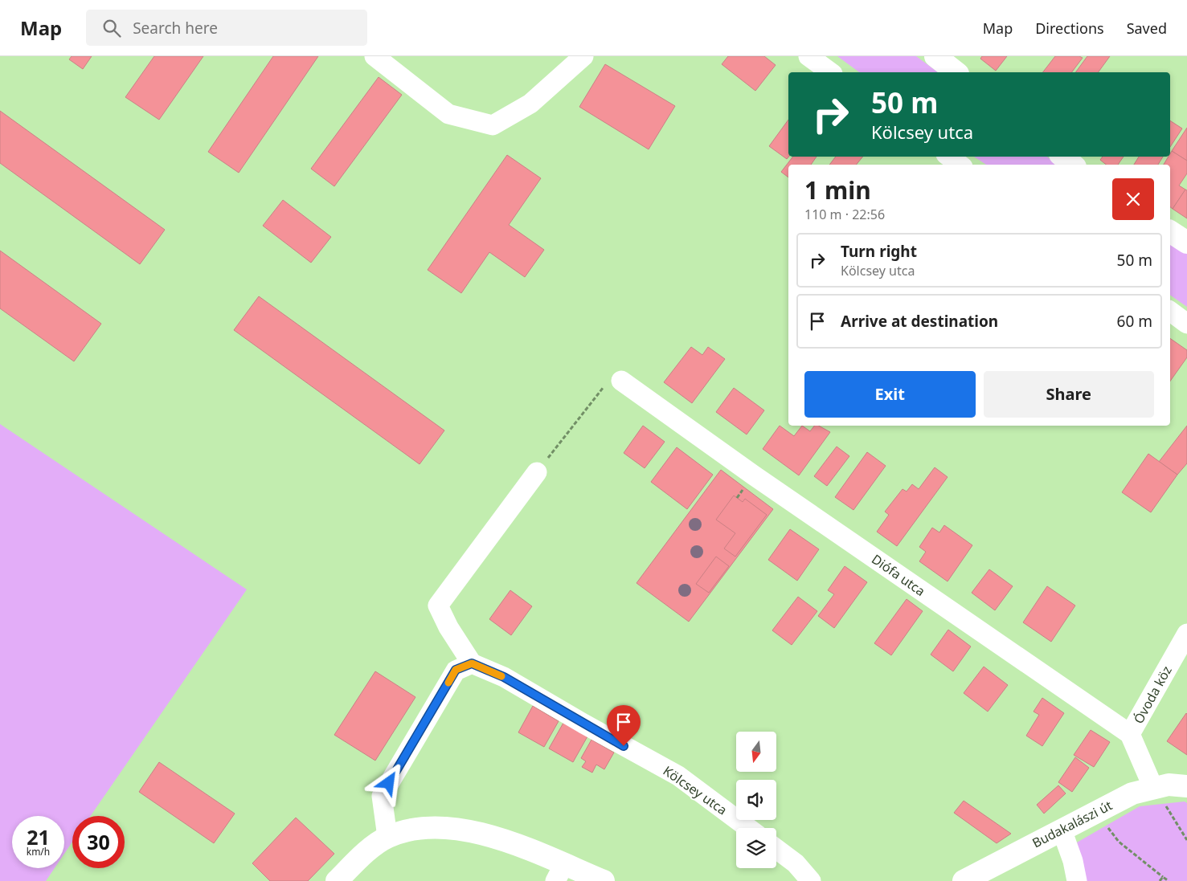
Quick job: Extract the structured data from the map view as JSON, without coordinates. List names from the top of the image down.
{
  "streets": {
    "main road": ["Budakalászi út"],
    "street": ["Diófa utca", "Óvoda köz", "Kölcsey utca"]
  },
  "crossings": [
    ["Diófa utca", "Óvoda köz"]
  ],
  "north": "bottom",
  "page": {
    "header": "Map",
    "search": "Search here",
    "nav": ["Map", "Directions", "Saved"],
    "turn": ["50 m", "Kölcsey utca"],
    "heading": ["1 min", "110 m · 22:56"],
    "list": [
      {
        "name": "Turn right",
        "note": "Kölcsey utca",
        "value": "50 m"
      },
      {
        "name": "Arrive at destination",
        "value": "60 m"
      }
    ],
    "buttons": ["Exit", "Share"],
    "speed": "21 km/h",
    "limit": "30"
  }
}
